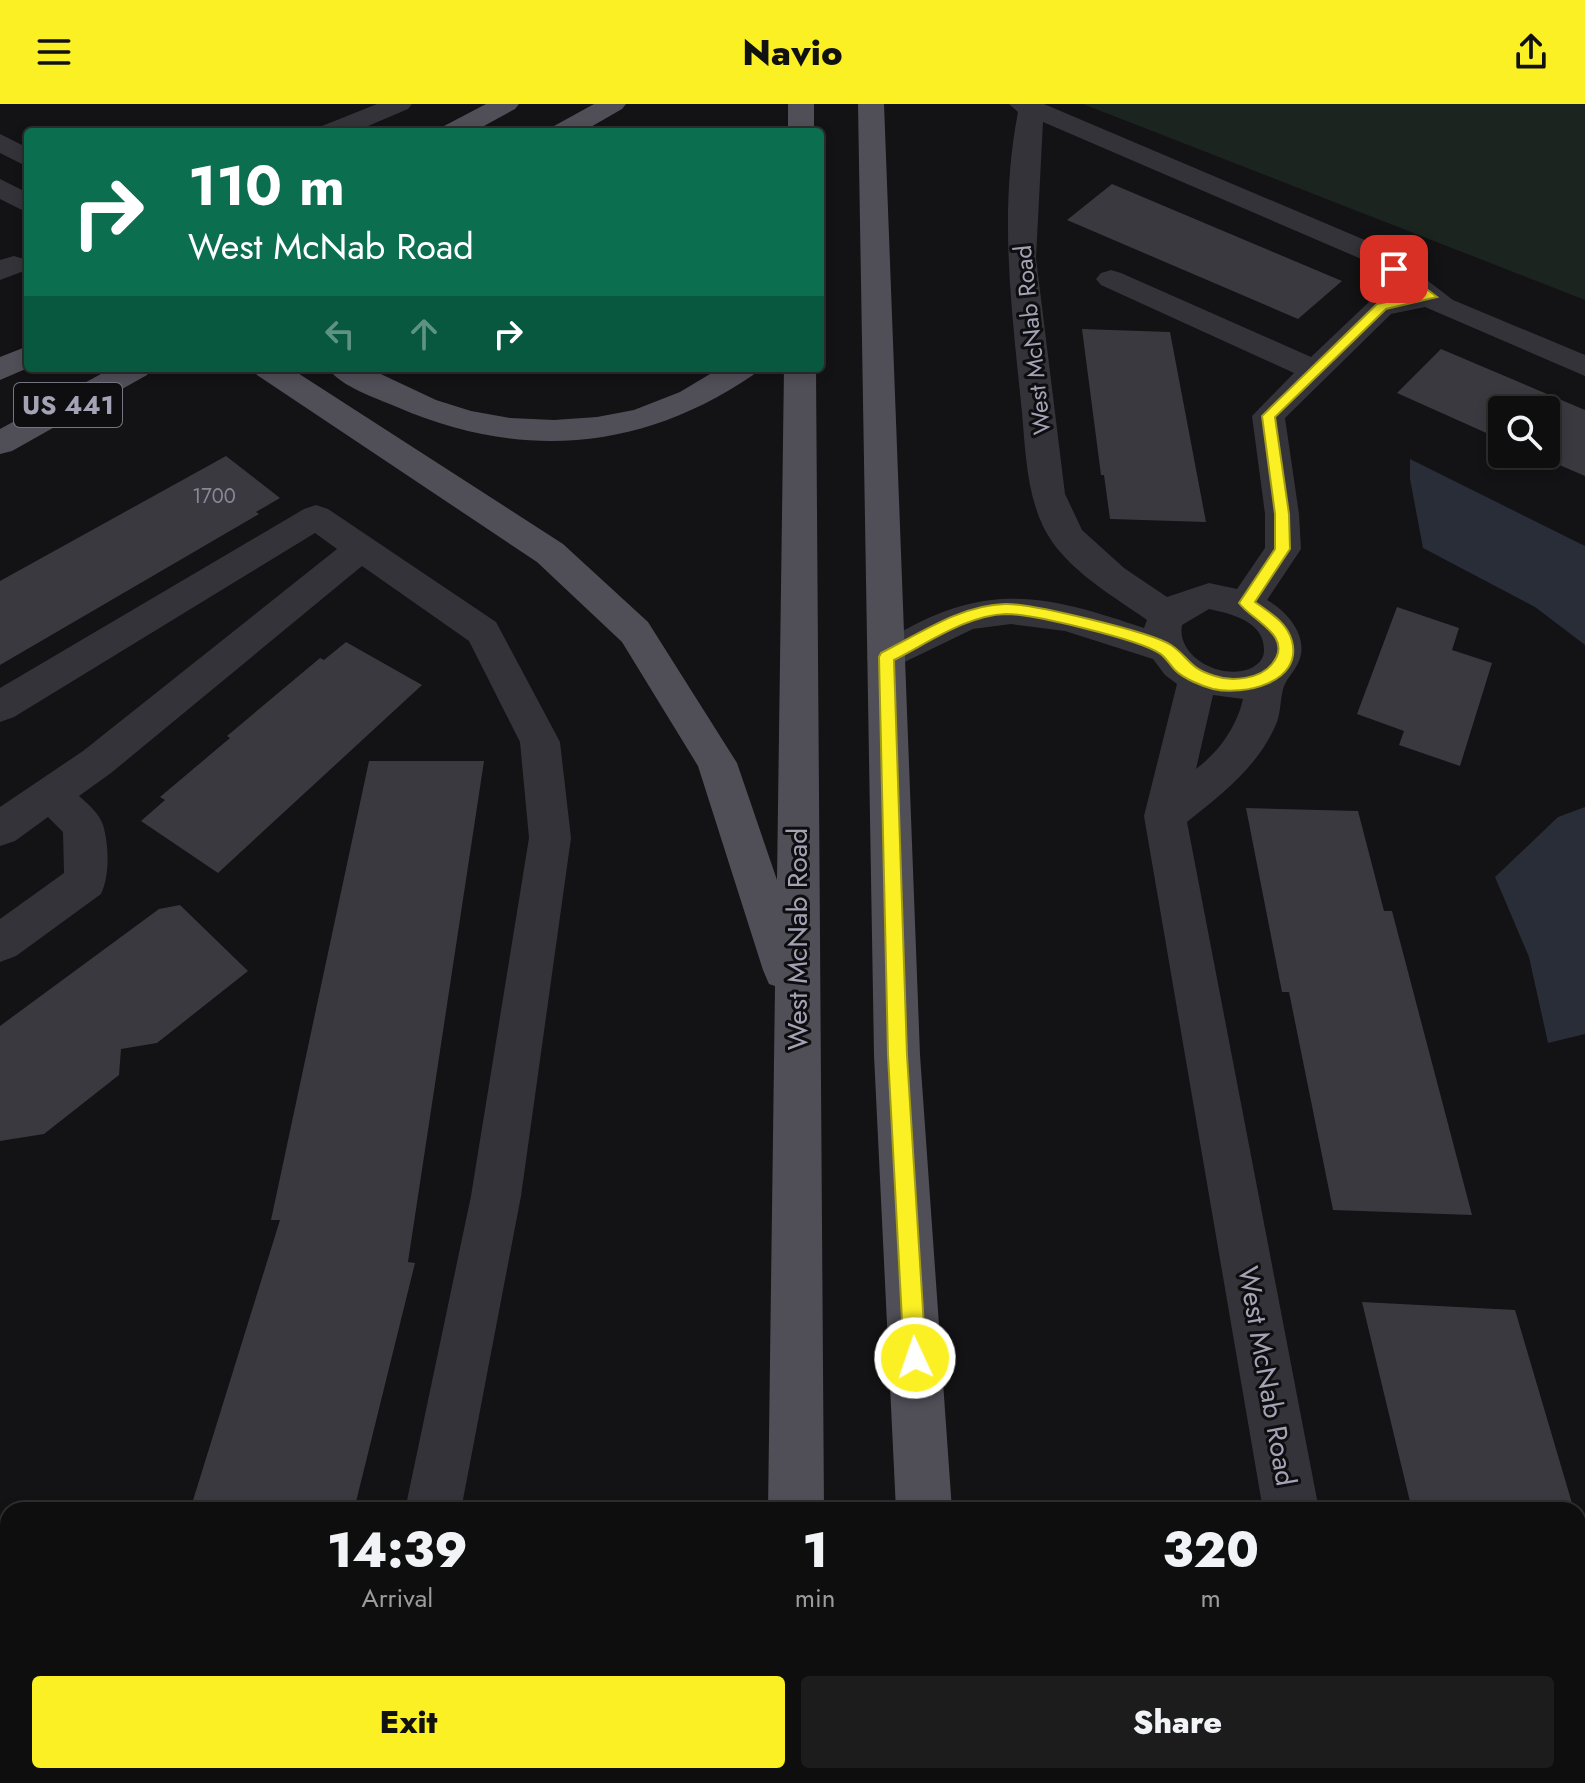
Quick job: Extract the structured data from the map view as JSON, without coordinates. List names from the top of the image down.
{
  "streets": {
    "main road": ["West McNab Road", "US 441"]
  },
  "house_numbers": ["1700"],
  "page": {
    "header": "Navio",
    "turn": ["110 m", "West McNab Road"],
    "eta": [
      "14:39",
      "Arrival",
      "1",
      "min",
      "320",
      "m"
    ],
    "buttons": ["Exit", "Share"]
  }
}
